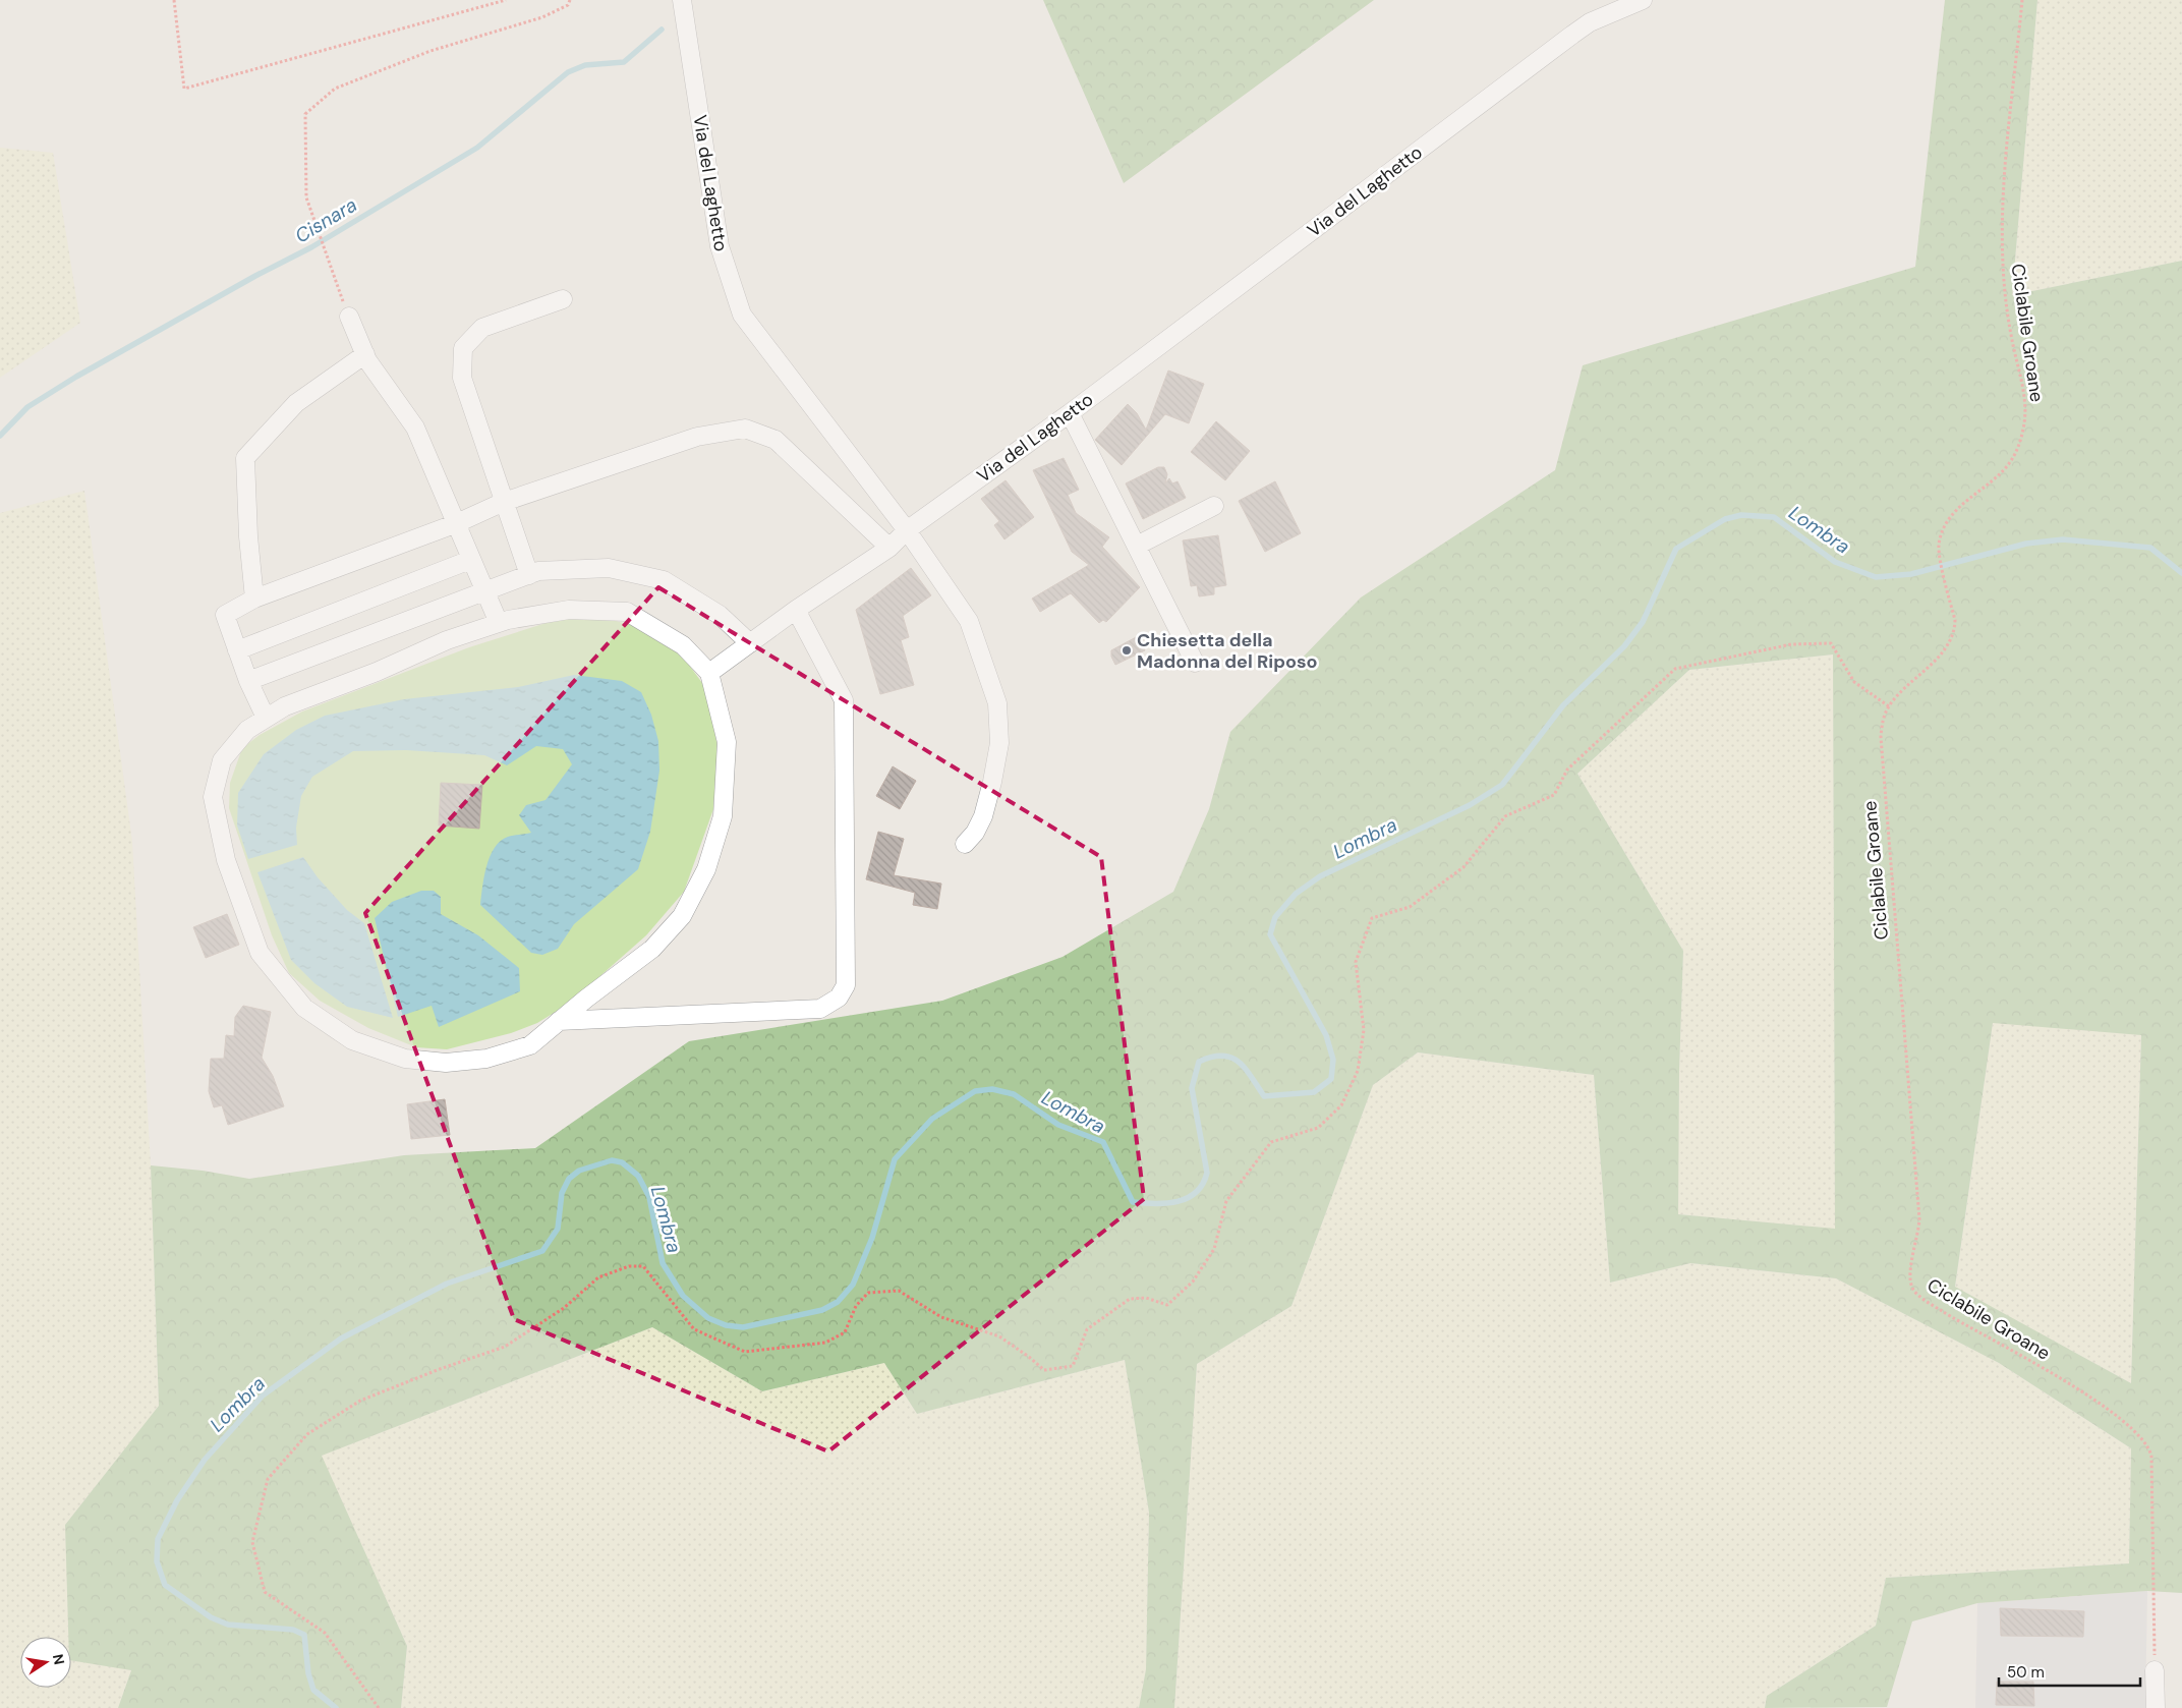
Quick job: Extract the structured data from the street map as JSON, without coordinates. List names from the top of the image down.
{
  "streets": {
    "street": ["Via del Laghetto"],
    "path": ["Ciclabile Groane"]
  },
  "water": ["Cisnara", "Lombra"],
  "places": ["Chiesetta della Madonna del Riposo"],
  "scale_bar": "50 m",
  "north": "right"
}
